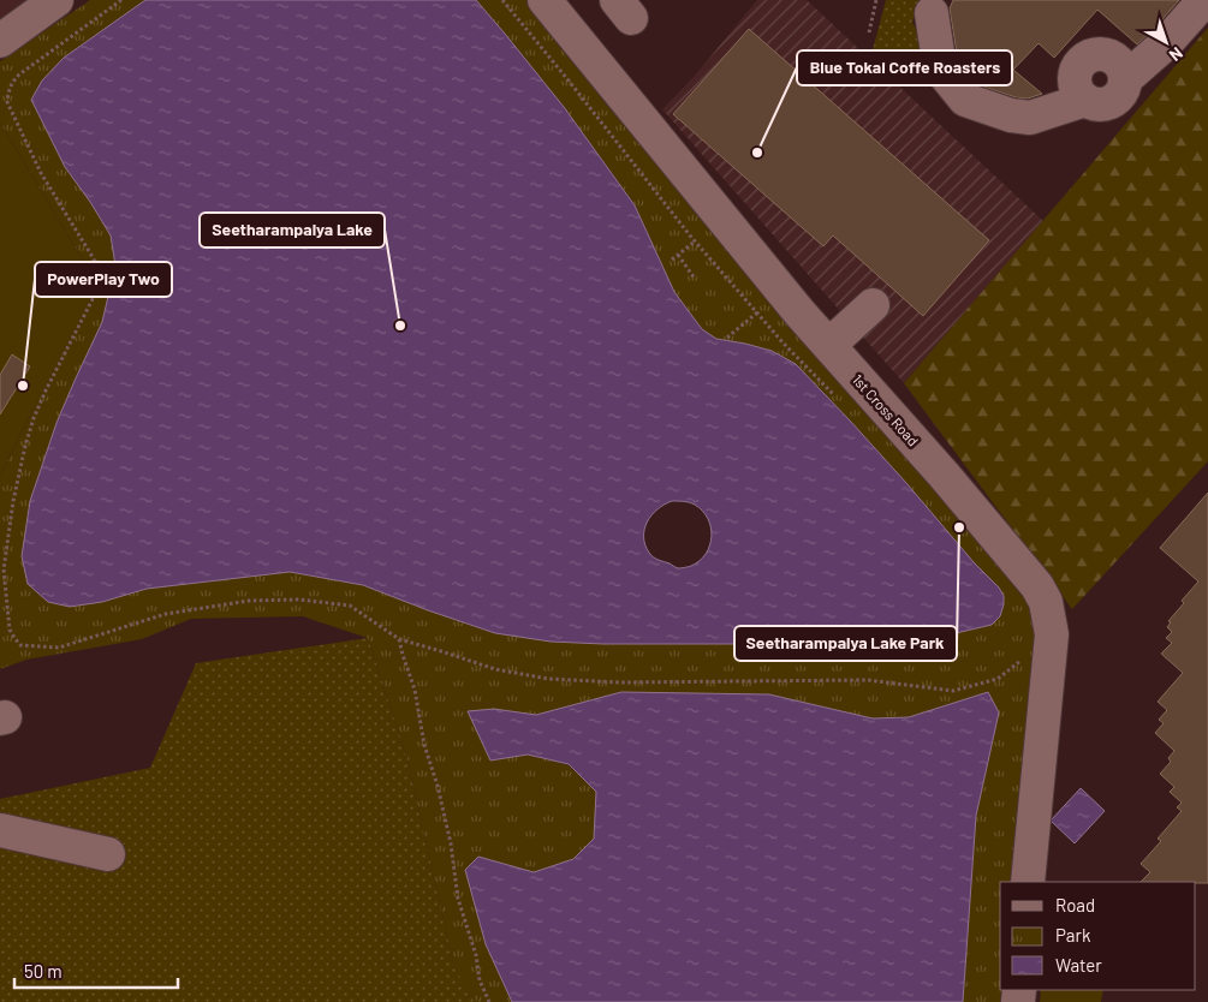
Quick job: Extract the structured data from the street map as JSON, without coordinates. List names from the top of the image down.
{
  "streets": {
    "street": ["1st Cross Road"]
  },
  "places": [
    "Blue Tokai Coffe Roasters",
    "Seetharampalya Lake",
    "PowerPlay Two",
    "Seetharampalya Lake Park"
  ],
  "legend": ["Road", "Park", "Water"],
  "scale_bar": "50 m",
  "north": "bottom right"
}
